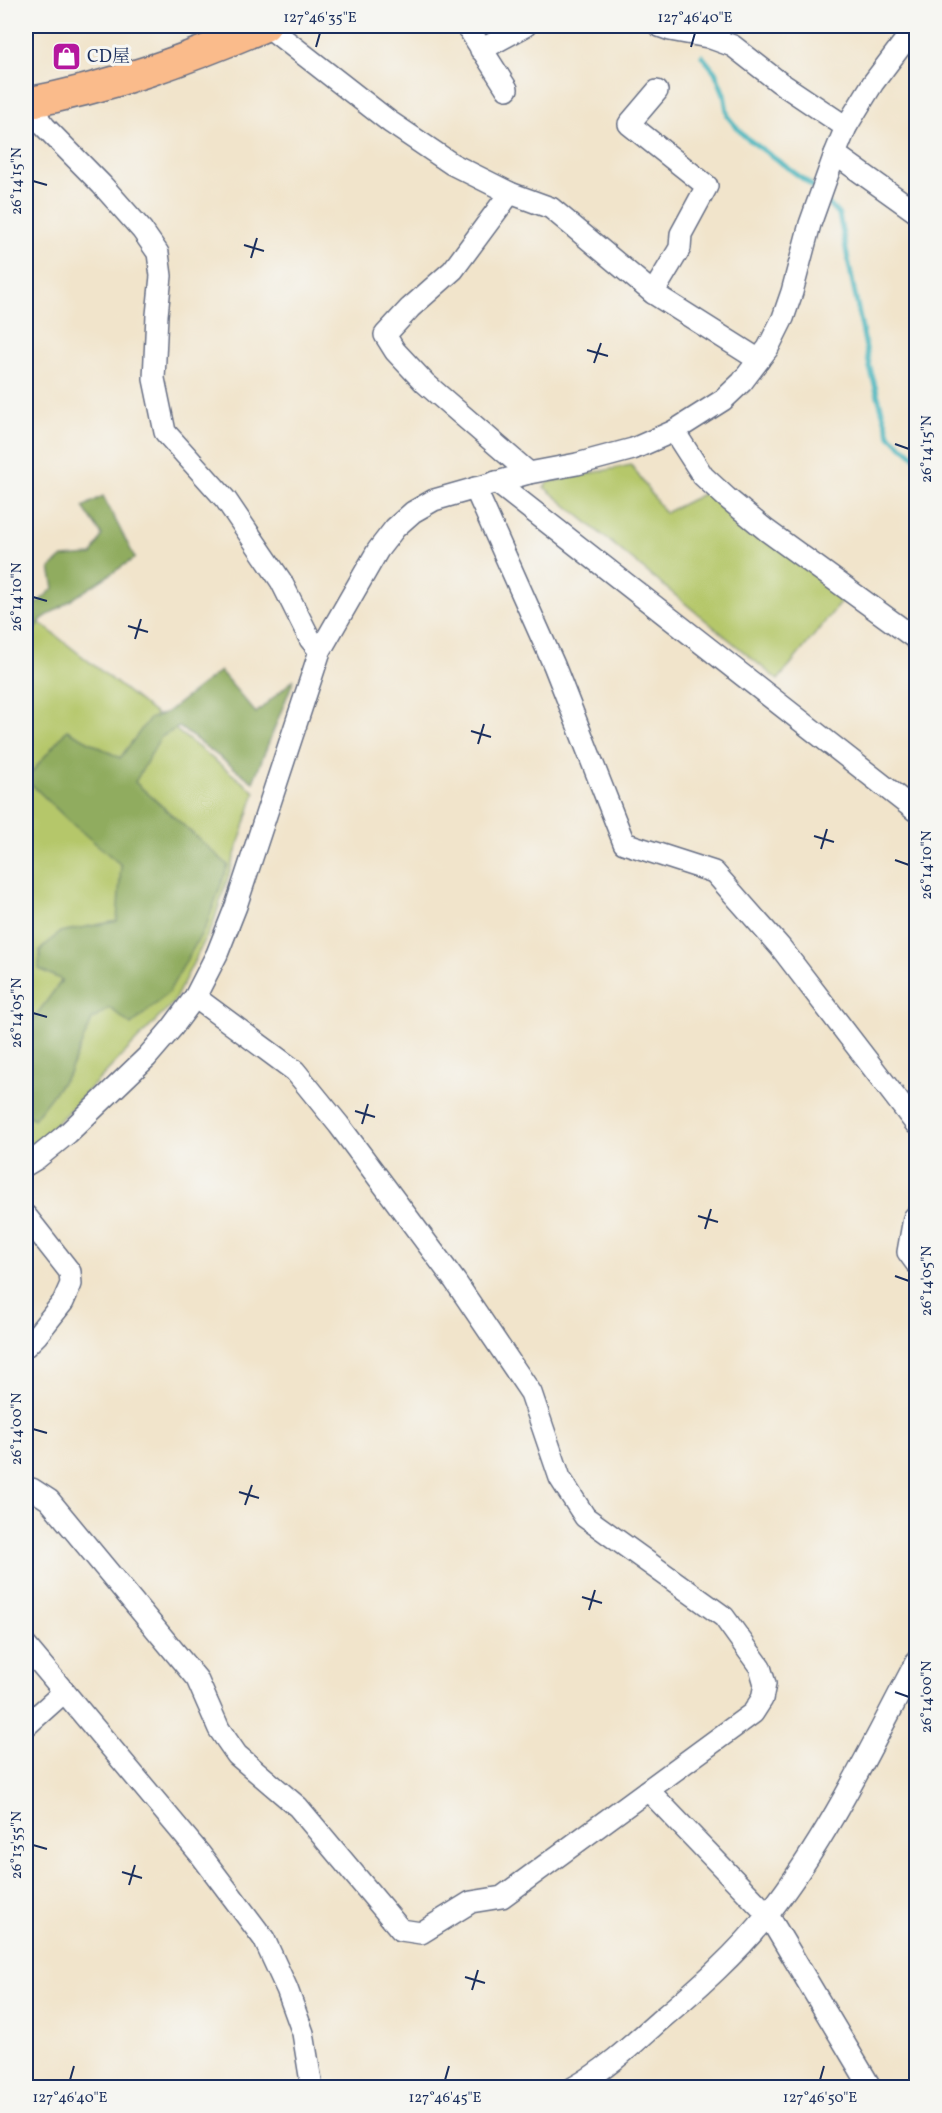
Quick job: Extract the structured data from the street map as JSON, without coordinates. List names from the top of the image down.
{
  "places": {
    "shop": ["CD屋"]
  },
  "coordinates": [
    "127°46'35\"E",
    "127°46'40\"E",
    "26°14'15\"N",
    "26°14'10\"N",
    "26°14'05\"N",
    "26°14'00\"N",
    "26°13'55\"N",
    "127°46'45\"E",
    "127°46'50\"E"
  ]
}
